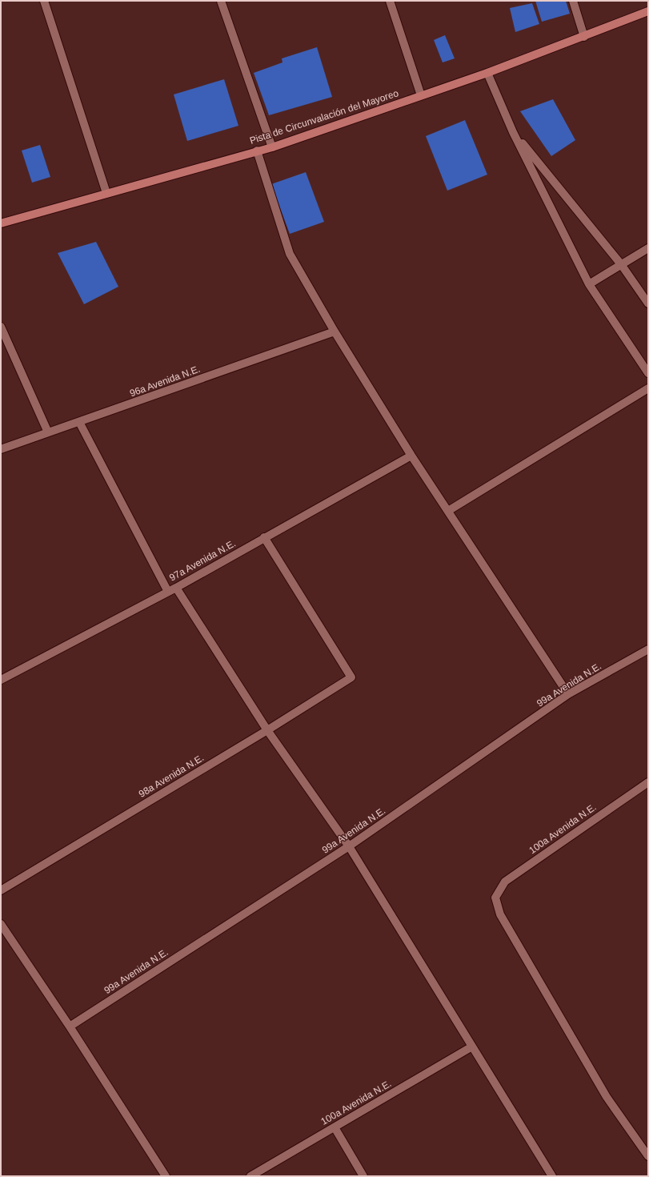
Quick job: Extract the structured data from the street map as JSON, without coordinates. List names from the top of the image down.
{
  "streets": {
    "main road": ["Pista de Circunvalación del Mayoreo"],
    "street": [
      "96a Avenida N.E.",
      "97a Avenida N.E.",
      "99a Avenida N.E.",
      "98a Avenida N.E.",
      "100a Avenida N.E."
    ]
  },
  "crossings": [
    ["97a Avenida N.E.", "98a Avenida N.E."]
  ]
}
